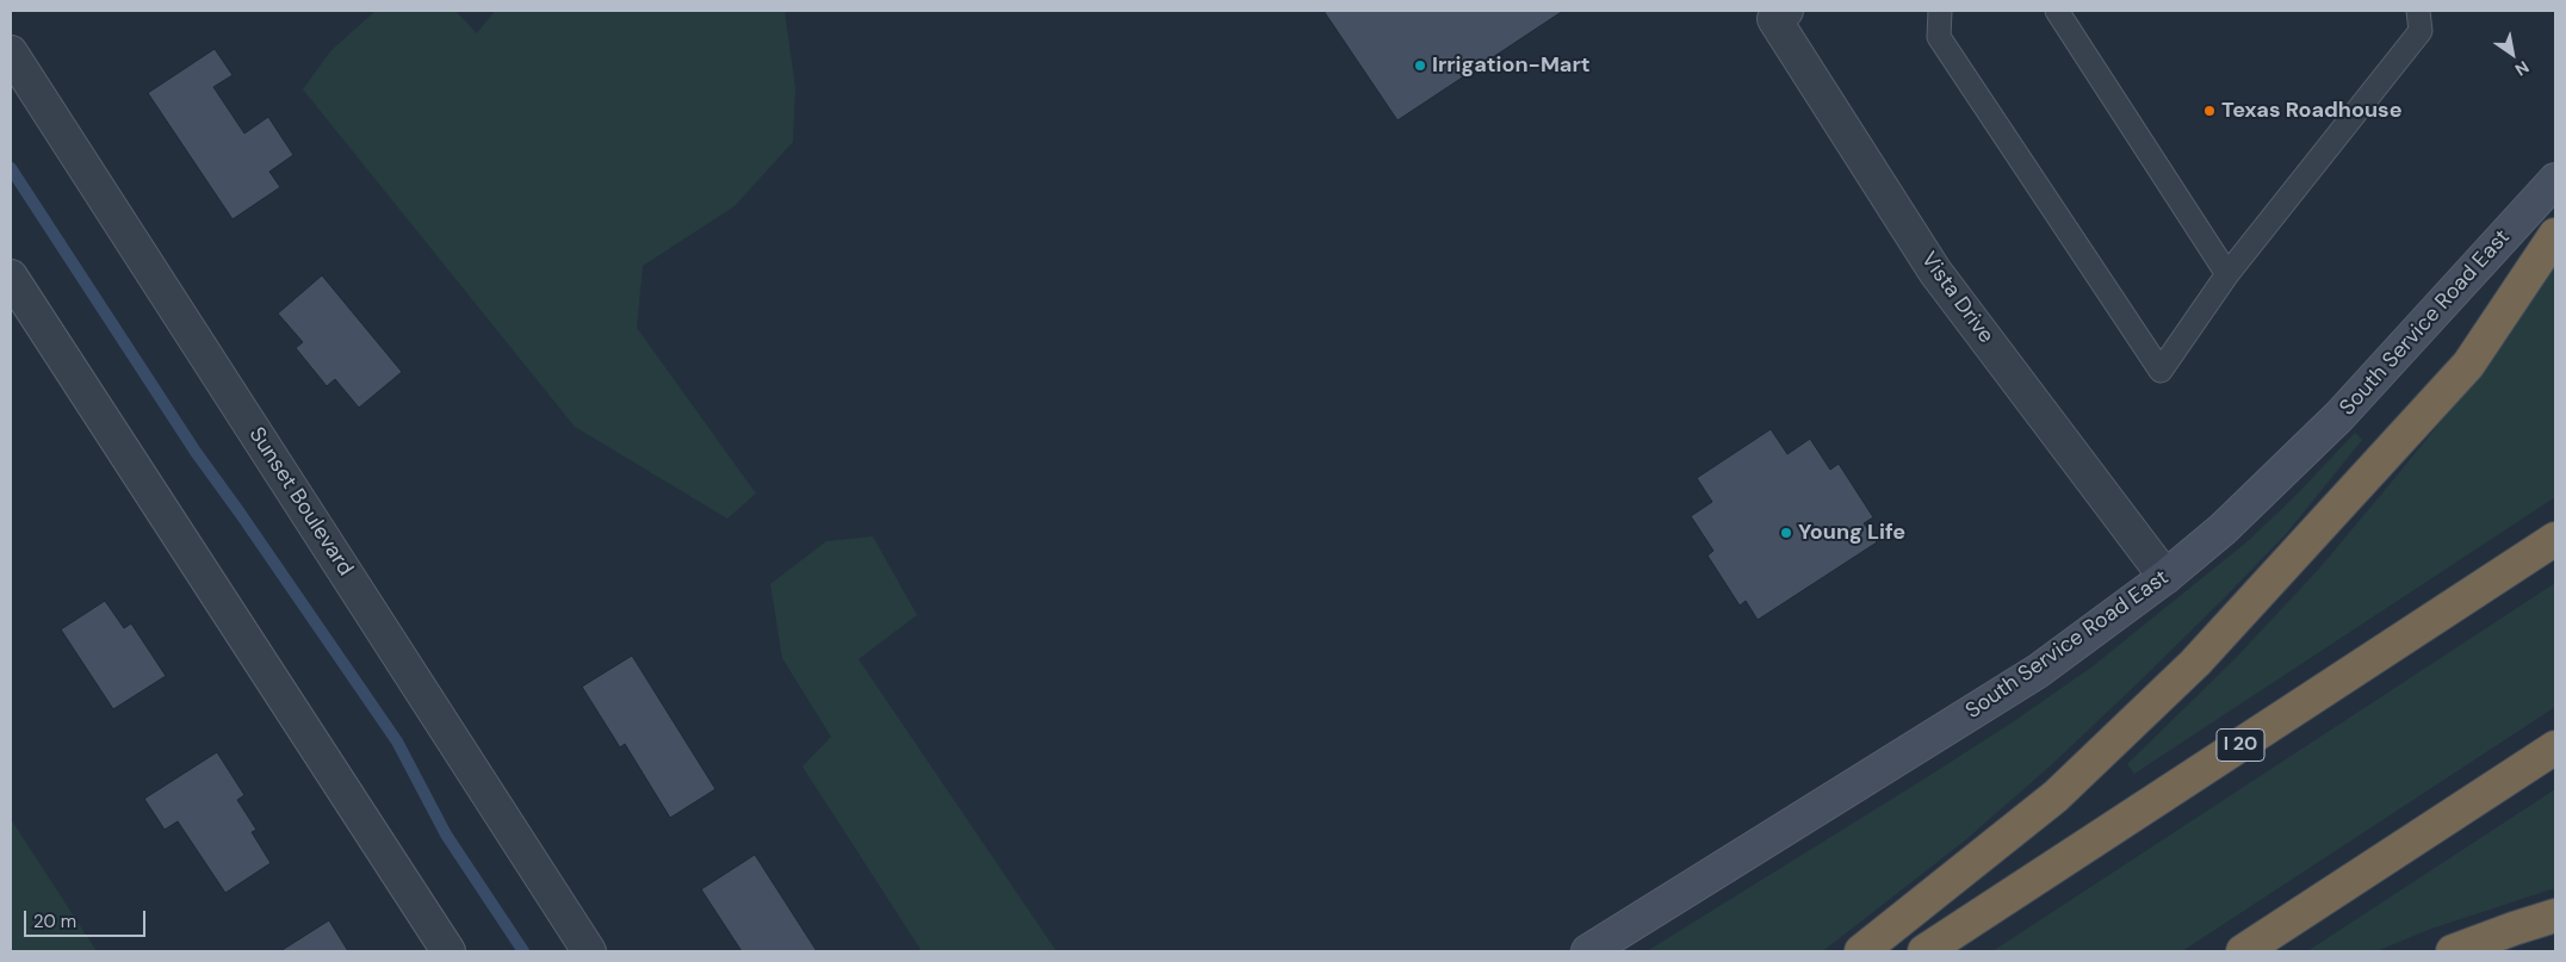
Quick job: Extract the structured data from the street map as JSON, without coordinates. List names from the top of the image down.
{
  "streets": {
    "highway": ["I 20"],
    "main road": ["South Service Road East"],
    "street": ["Vista Drive", "Sunset Boulevard"]
  },
  "crossings": [
    ["Vista Drive", "South Service Road East"]
  ],
  "places": ["Irrigation-Mart", "Texas Roadhouse", "Young Life"],
  "scale_bar": "20 m",
  "north": "bottom right"
}
